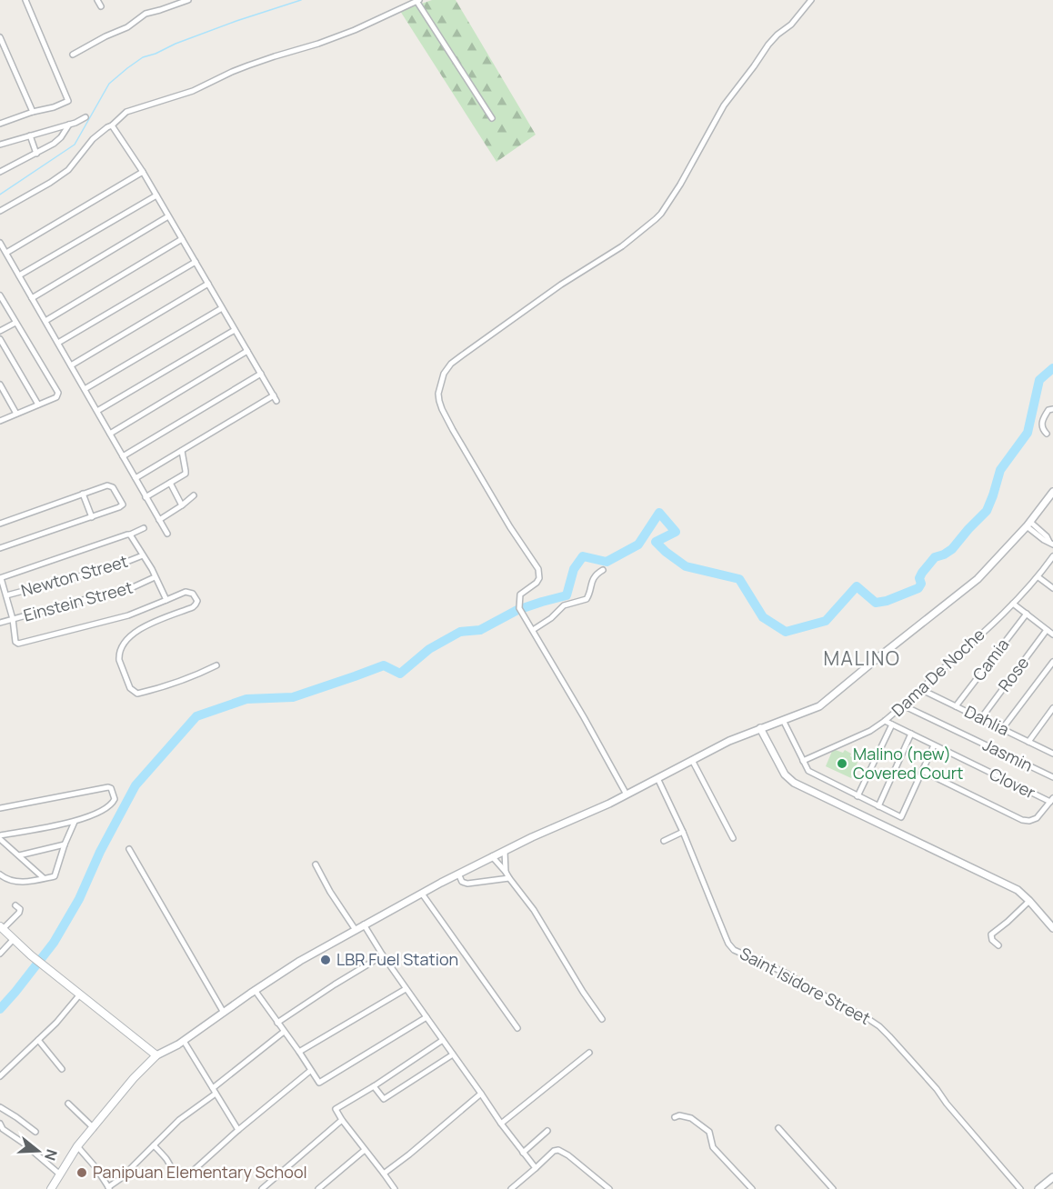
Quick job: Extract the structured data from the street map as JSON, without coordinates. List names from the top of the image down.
{
  "streets": {
    "street": [
      "Newton Street",
      "Einstein Street",
      "Camia",
      "Dama De Noche",
      "Rose",
      "Dahlia",
      "Jasmin",
      "Clover",
      "Saint Isidore Street"
    ]
  },
  "crossings": [
    ["Camia", "Dahlia"],
    ["Dama De Noche", "Dahlia"],
    ["Dama De Noche", "Jasmin"],
    ["Dama De Noche", "Clover"],
    ["Rose", "Dahlia"]
  ],
  "districts": ["MALINO"],
  "places": ["Malino (new) Covered Court", "LBR Fuel Station", "Panipuan Elementary School"],
  "north": "right"
}
